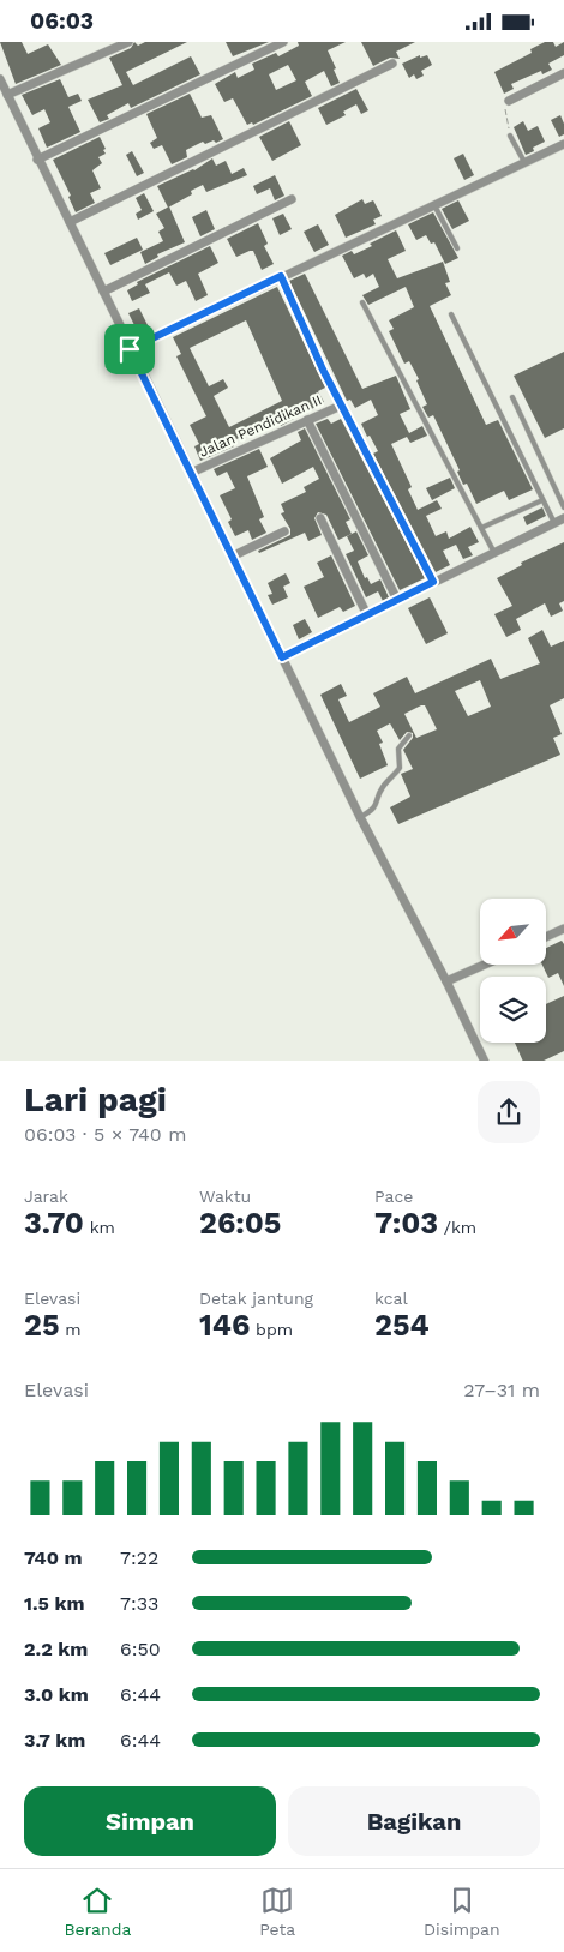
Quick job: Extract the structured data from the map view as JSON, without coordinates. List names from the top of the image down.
{
  "streets": {
    "street": ["Jalan Pendidikan II"]
  },
  "north": "bottom left",
  "page": {
    "status": "06:03",
    "heading": ["Lari pagi", "06:03 · 5 × 740 m"],
    "stats": [
      ["Jarak", "3.70 km"],
      ["Waktu", "26:05"],
      ["Pace", "7:03 /km"],
      ["Elevasi", "25 m"],
      ["Detak jantung", "146 bpm"],
      ["kcal", "254"]
    ],
    "chart": ["Elevasi", "27–31 m"],
    "list": [
      {
        "name": "740 m",
        "note": "7:22"
      },
      {
        "name": "1.5 km",
        "note": "7:33"
      },
      {
        "name": "2.2 km",
        "note": "6:50"
      },
      {
        "name": "3.0 km",
        "note": "6:44"
      },
      {
        "name": "3.7 km",
        "note": "6:44"
      }
    ],
    "buttons": ["Simpan", "Bagikan"],
    "tabs": ["Beranda", "Peta", "Disimpan"]
  }
}
